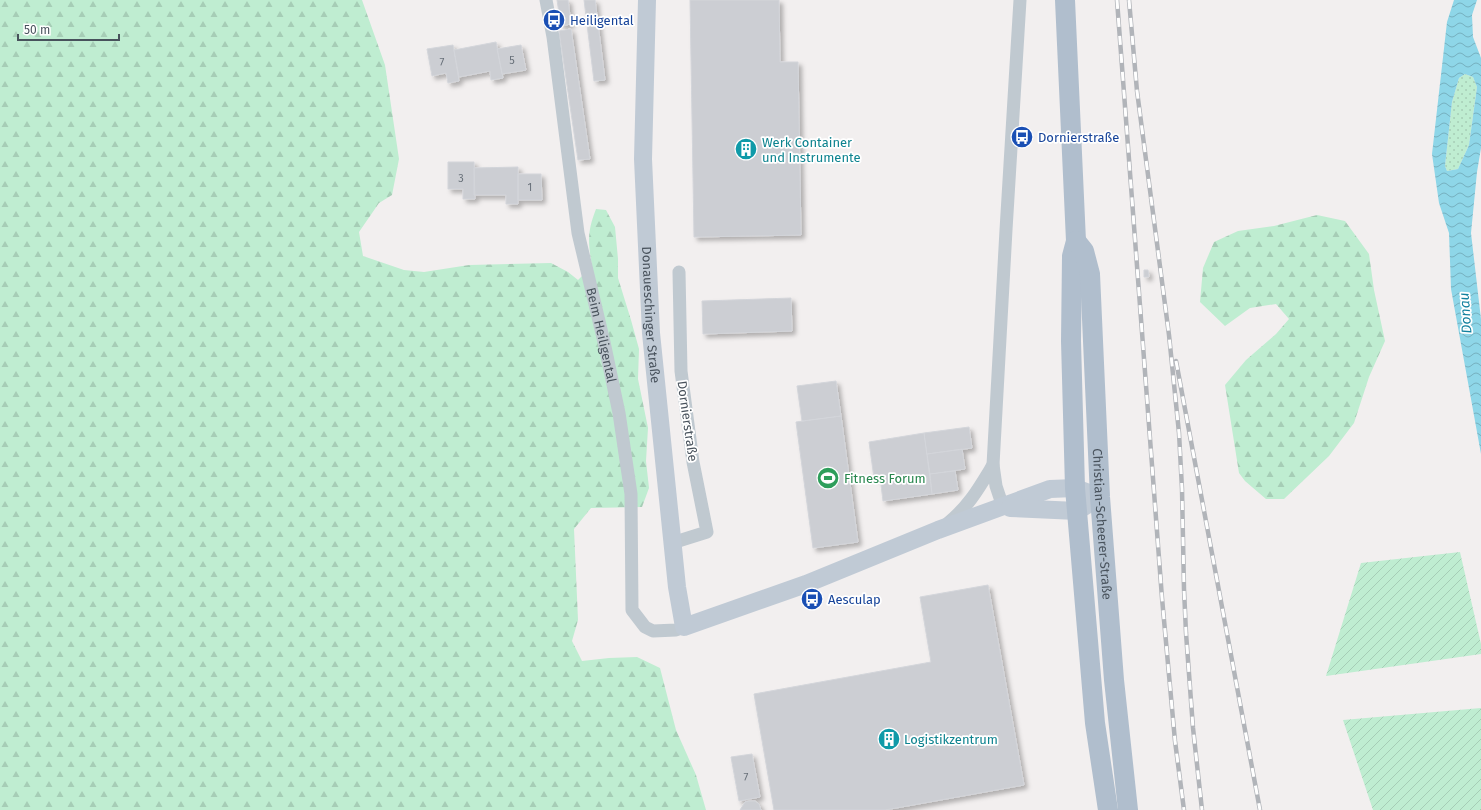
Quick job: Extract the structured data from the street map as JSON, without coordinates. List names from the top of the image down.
{
  "streets": {
    "main road": ["Christian-Scheerer-Straße"],
    "street": ["Donaueschinger Straße", "Beim Heiligental", "Dornierstraße"]
  },
  "crossings": [
    ["Donaueschinger Straße", "Beim Heiligental"],
    ["Donaueschinger Straße", "Dornierstraße"]
  ],
  "water": ["Donau"],
  "places": {
    "bus stop": ["Heiligental", "Dornierstraße", "Aesculap"],
    "building": ["Werk Container und Instrumente", "Logistikzentrum"],
    "sports": ["Fitness Forum"]
  },
  "house_numbers": [
    "5",
    "7",
    "3",
    "1",
    "7"
  ],
  "scale_bar": "50 m"
}
